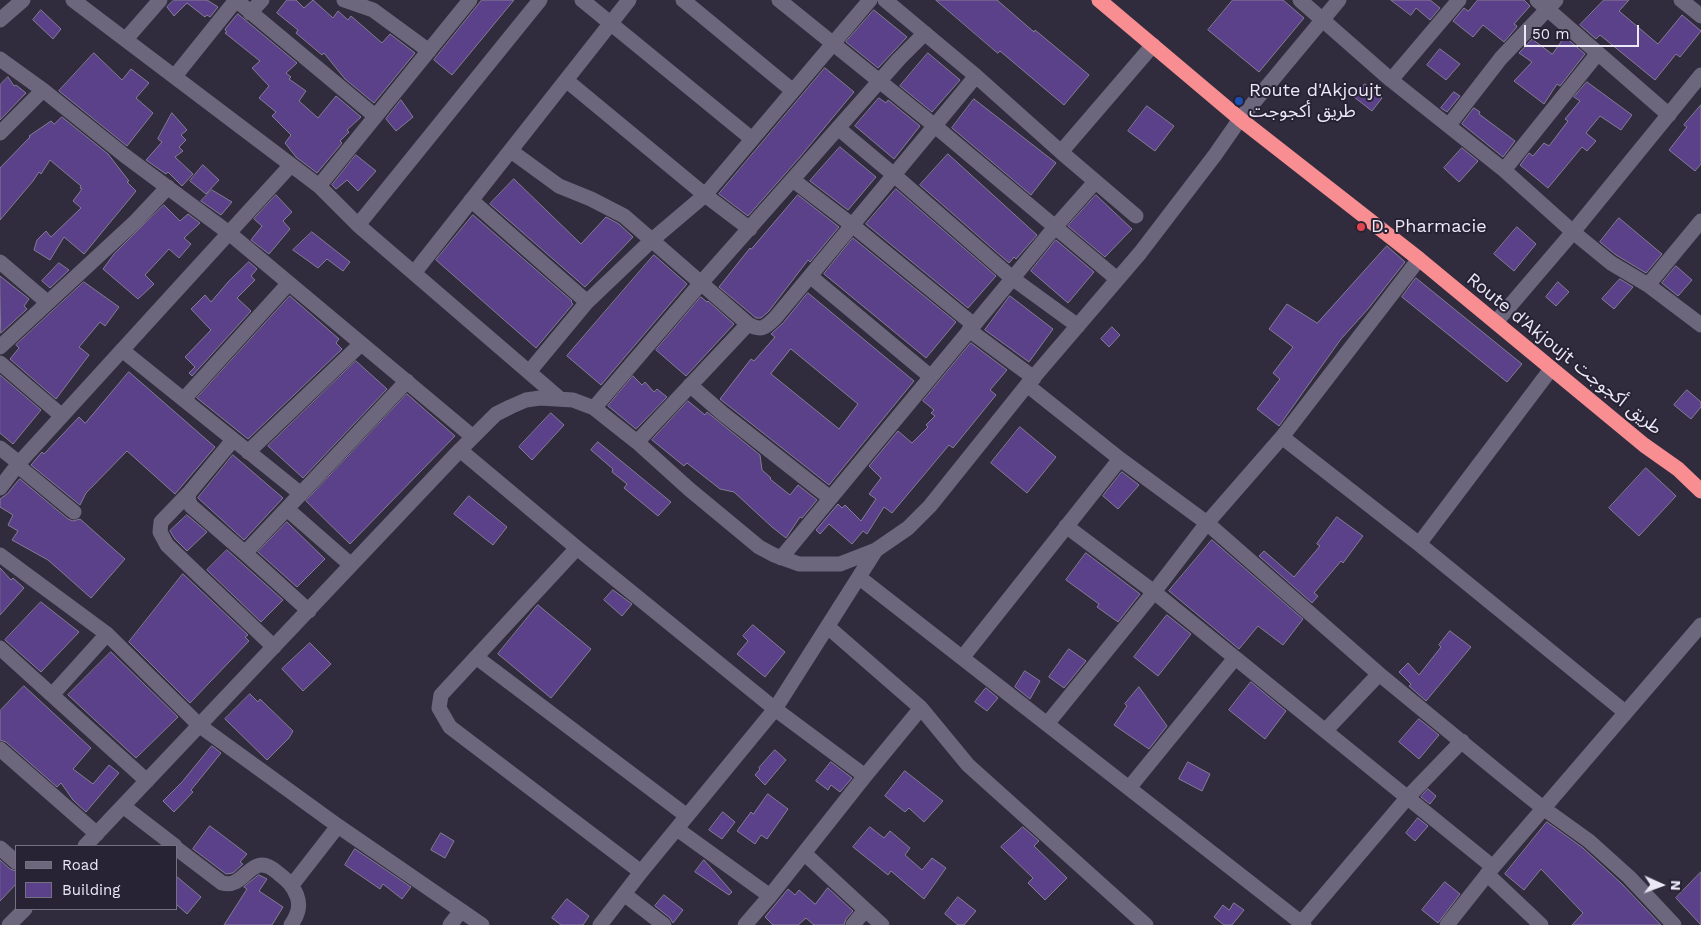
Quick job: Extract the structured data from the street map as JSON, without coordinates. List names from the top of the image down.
{
  "streets": {
    "highway": ["Route d'Akjoujt طريق أكجوجت"]
  },
  "places": ["Route d'Akjoujt طريق أكجوجت", "D. Pharmacie"],
  "legend": ["Road", "Building"],
  "scale_bar": "50 m",
  "north": "right"
}
